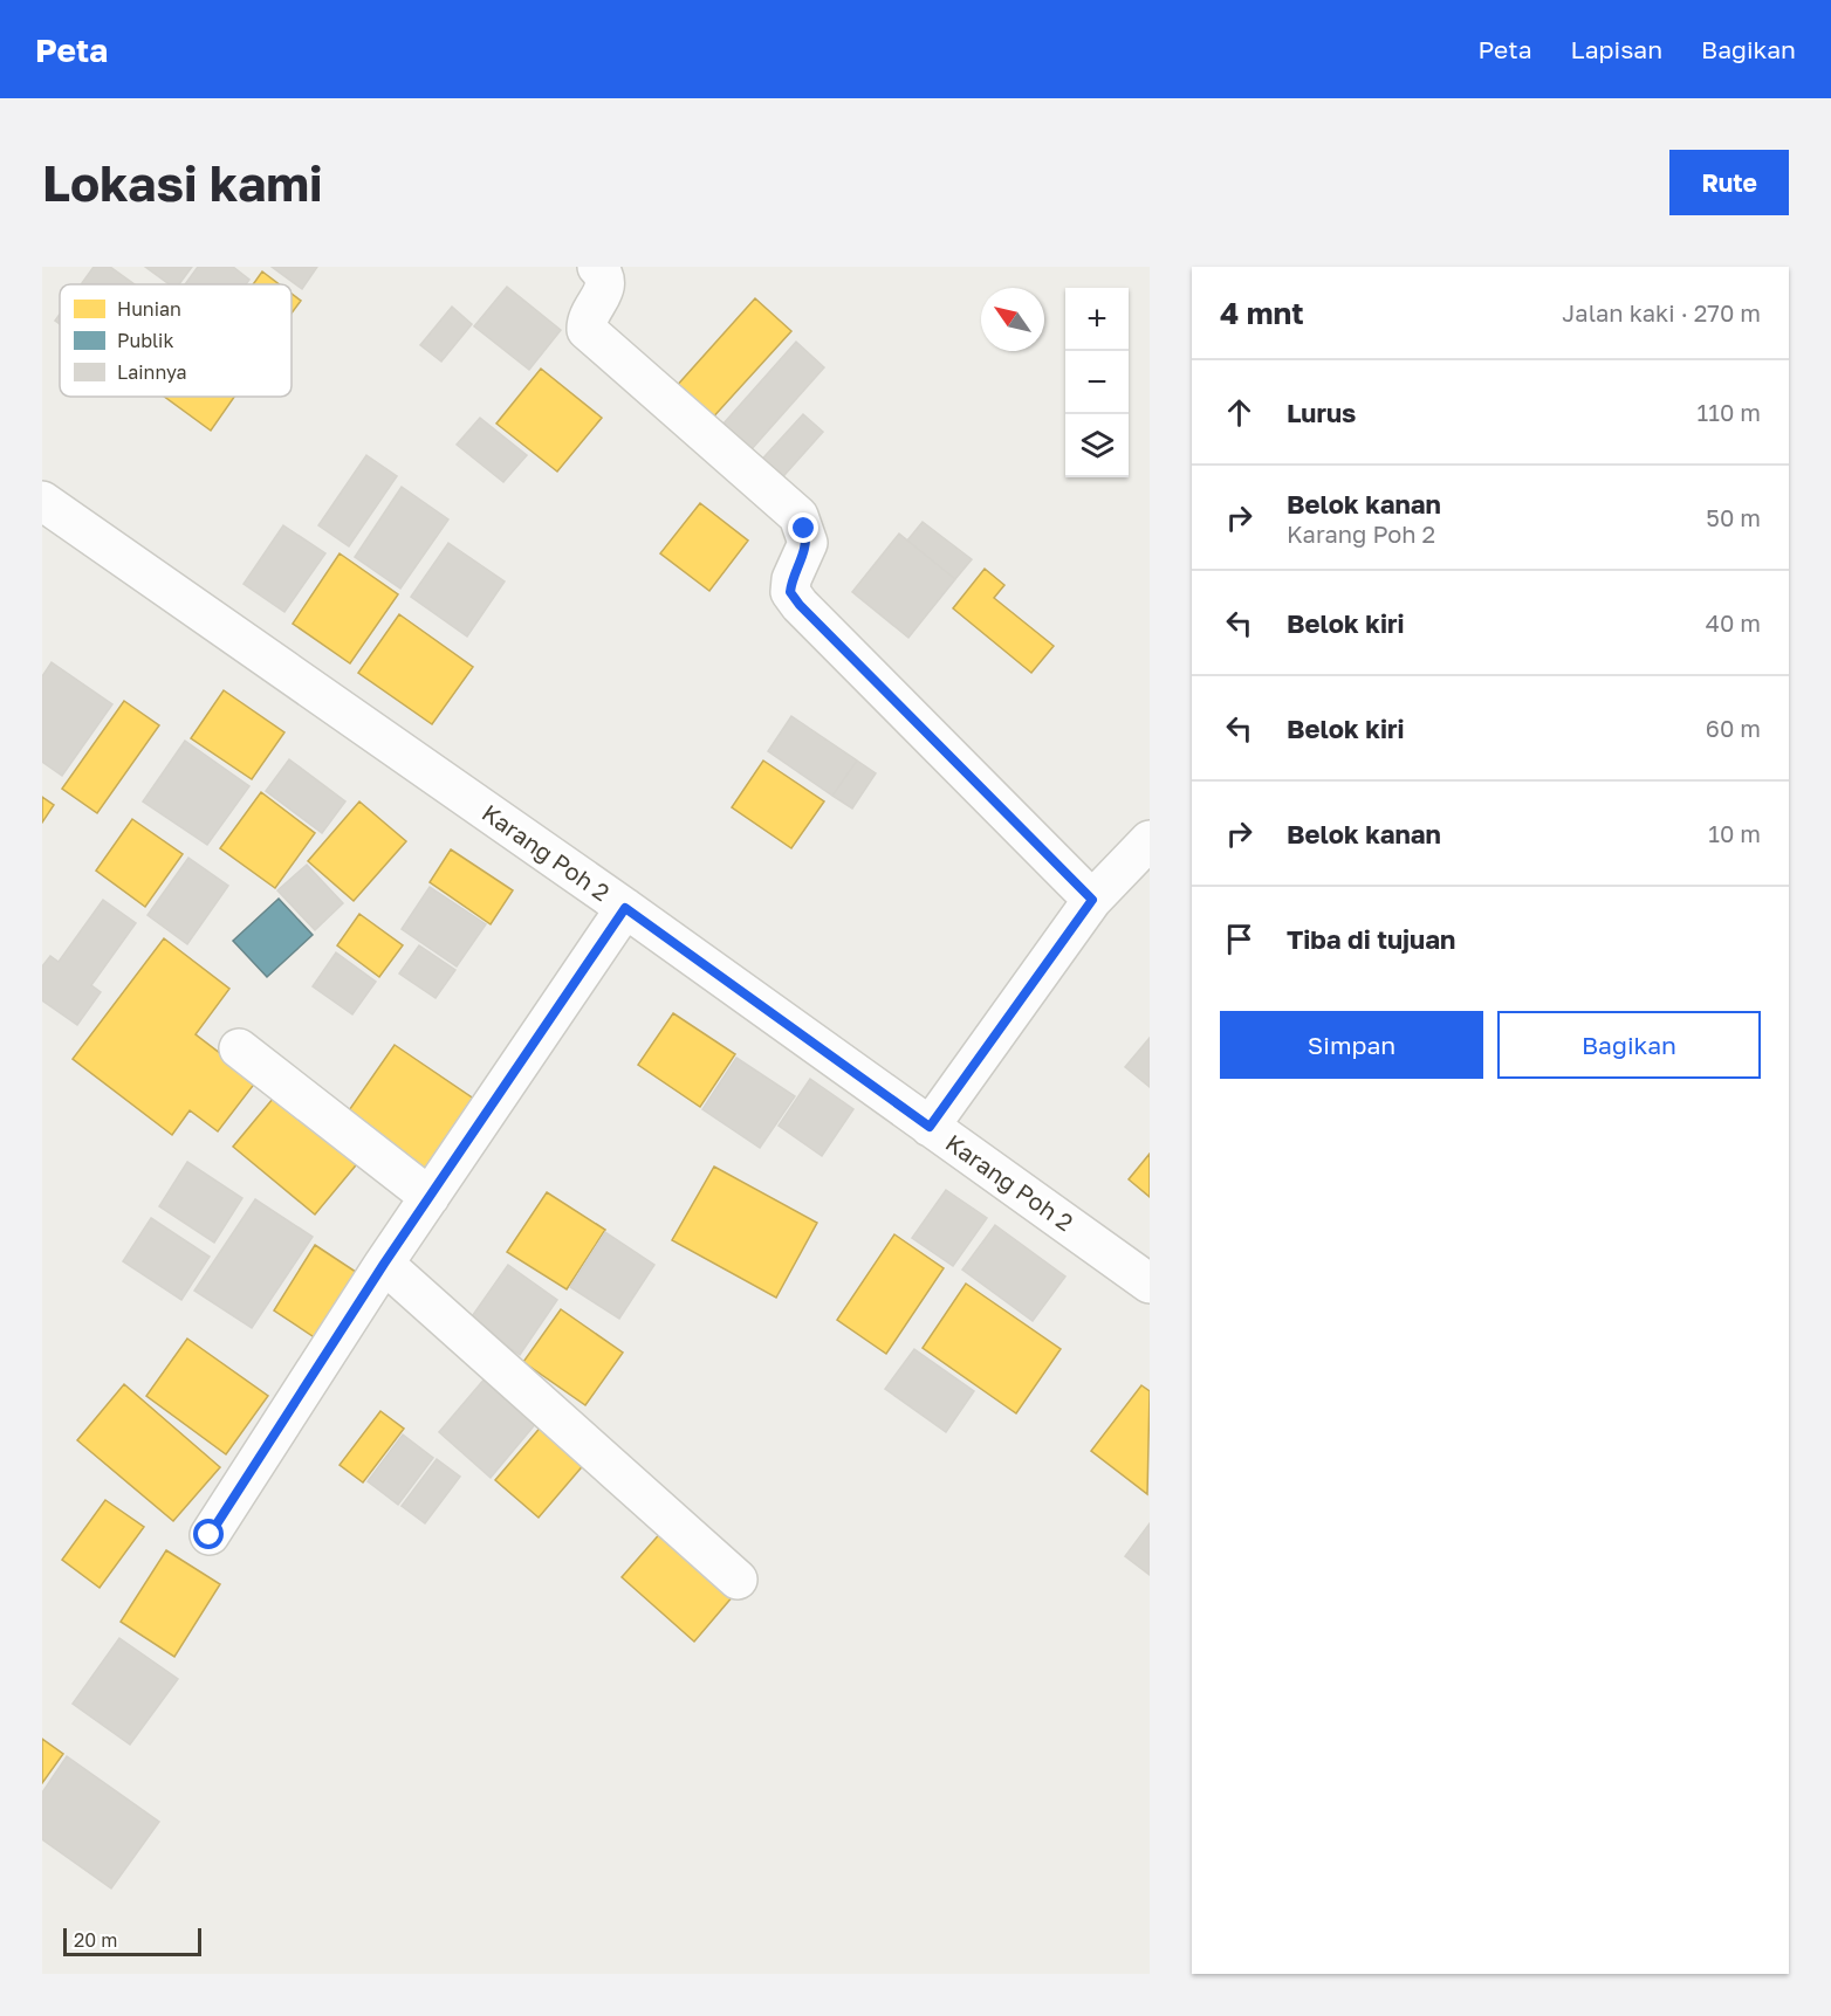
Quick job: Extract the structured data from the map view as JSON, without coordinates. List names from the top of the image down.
{
  "streets": {
    "street": ["Karang Poh 2"]
  },
  "legend": ["Hunian", "Publik", "Lainnya"],
  "scale_bar": "20 m",
  "north": "top left",
  "page": {
    "header": "Peta",
    "nav": ["Peta", "Lapisan", "Bagikan"],
    "buttons": [
      "Rute",
      ["Simpan", "Bagikan"]
    ],
    "title": "Lokasi kami",
    "heading": ["4 mnt", "Jalan kaki · 270 m"],
    "map_buttons": ["+", "−"],
    "list": [
      ["Lurus", "110 m"],
      ["Belok kanan", "Karang Poh 2", "50 m"],
      ["Belok kiri", "40 m"],
      ["Belok kiri", "60 m"],
      ["Belok kanan", "10 m"],
      "Tiba di tujuan"
    ],
    "scale": "20 m"
  }
}
